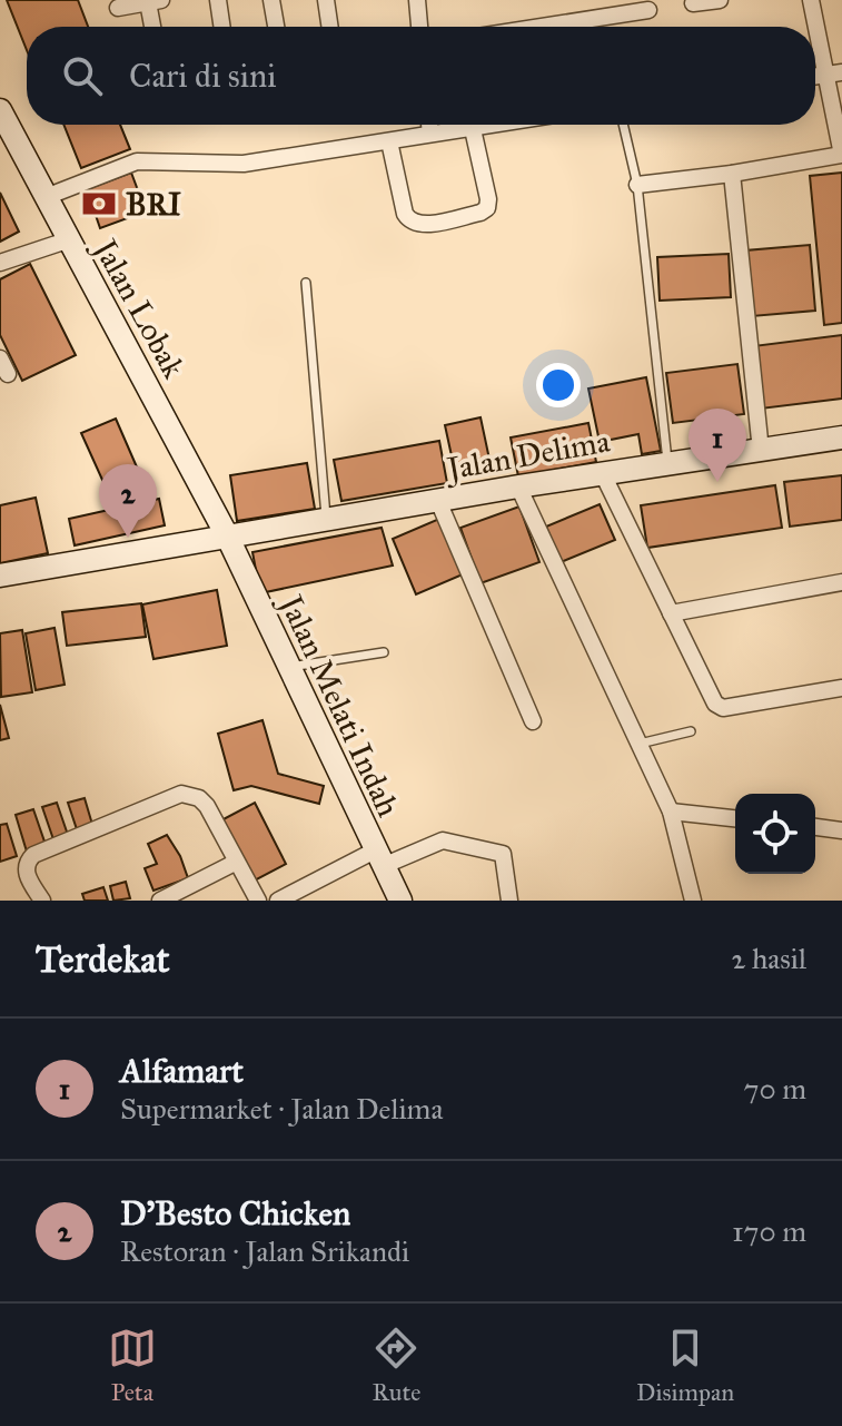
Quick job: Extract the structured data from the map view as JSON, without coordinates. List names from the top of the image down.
{
  "streets": {
    "main road": ["Jalan Lobak", "Jalan Delima", "Jalan Melati Indah"]
  },
  "crossings": [
    ["Jalan Lobak", "Jalan Delima"],
    ["Jalan Lobak", "Jalan Melati Indah"],
    ["Jalan Delima", "Jalan Melati Indah"]
  ],
  "places": {
    "bank": ["BRI"]
  },
  "page": {
    "search": "Cari di sini",
    "pins": ["1", "2"],
    "heading": ["Terdekat", "2 hasil"],
    "list": [
      {
        "mark": "1",
        "name": "Alfamart",
        "note": "Supermarket · Jalan Delima",
        "value": "70 m"
      },
      {
        "mark": "2",
        "name": "D'Besto Chicken",
        "note": "Restoran · Jalan Srikandi",
        "value": "170 m"
      }
    ],
    "nav": ["Peta", "Rute", "Disimpan"]
  }
}
